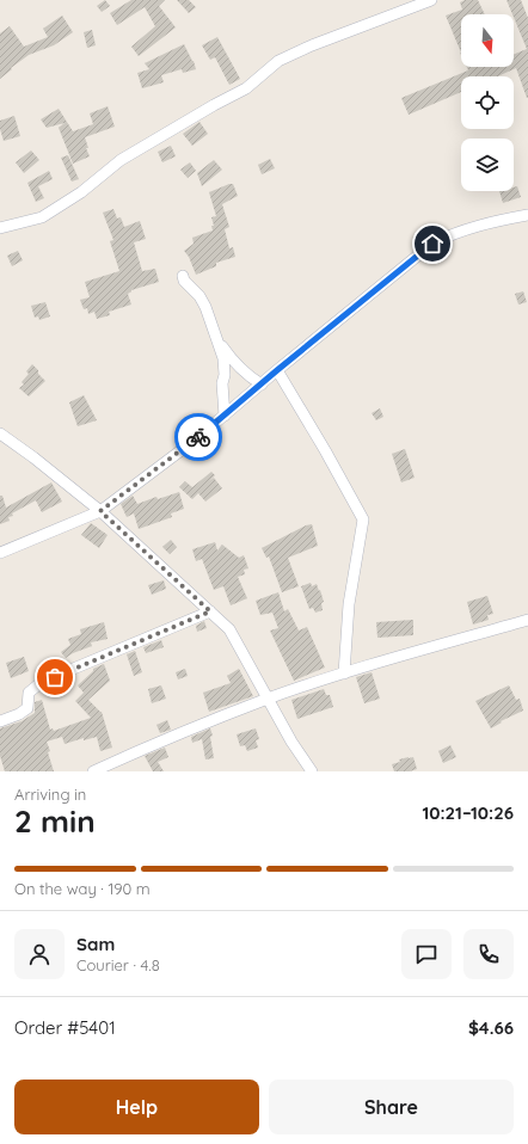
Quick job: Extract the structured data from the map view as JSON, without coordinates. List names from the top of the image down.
{
  "north": "bottom",
  "page": {
    "heading": ["2 min", "Arriving in", "10:21–10:26"],
    "panel": [
      "Sam",
      "Courier · 4.8",
      "Order #5401",
      "$4.66"
    ],
    "bar": "On the way · 190 m",
    "buttons": ["Help", "Share"]
  }
}
